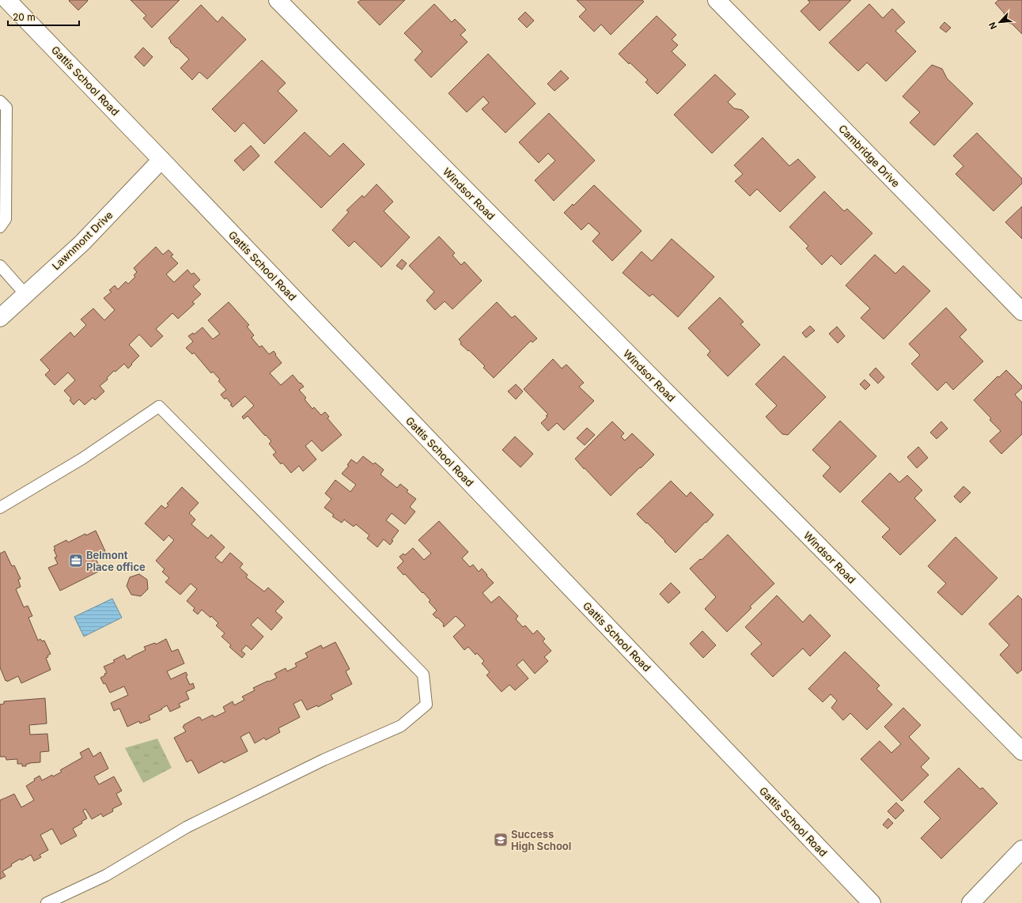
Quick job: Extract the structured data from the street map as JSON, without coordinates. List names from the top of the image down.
{
  "streets": {
    "street": [
      "Gattis School Road",
      "Cambridge Drive",
      "Windsor Road",
      "Lawnmont Drive"
    ]
  },
  "crossings": [
    ["Gattis School Road", "Lawnmont Drive"]
  ],
  "places": {
    "office": ["Belmont Place office"],
    "school or university": ["Success High School"]
  },
  "scale_bar": "20 m",
  "north": "bottom left"
}
